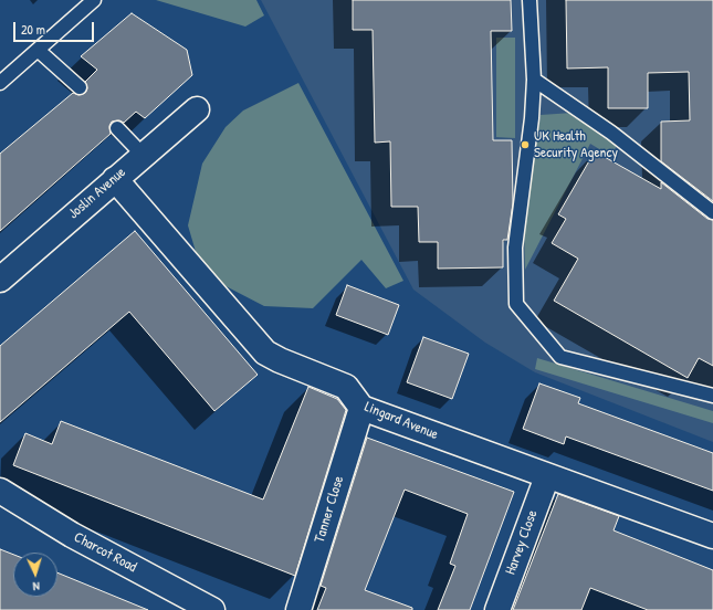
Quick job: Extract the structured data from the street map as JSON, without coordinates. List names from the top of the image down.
{
  "streets": {
    "street": [
      "Joslin Avenue",
      "Lingard Avenue",
      "Tanner Close",
      "Harvey Close",
      "Charcot Road"
    ]
  },
  "crossings": [
    ["Joslin Avenue", "Lingard Avenue"],
    ["Lingard Avenue", "Tanner Close"],
    ["Lingard Avenue", "Harvey Close"]
  ],
  "places": ["UK Health Security Agency"],
  "scale_bar": "20 m",
  "north": "bottom"
}
